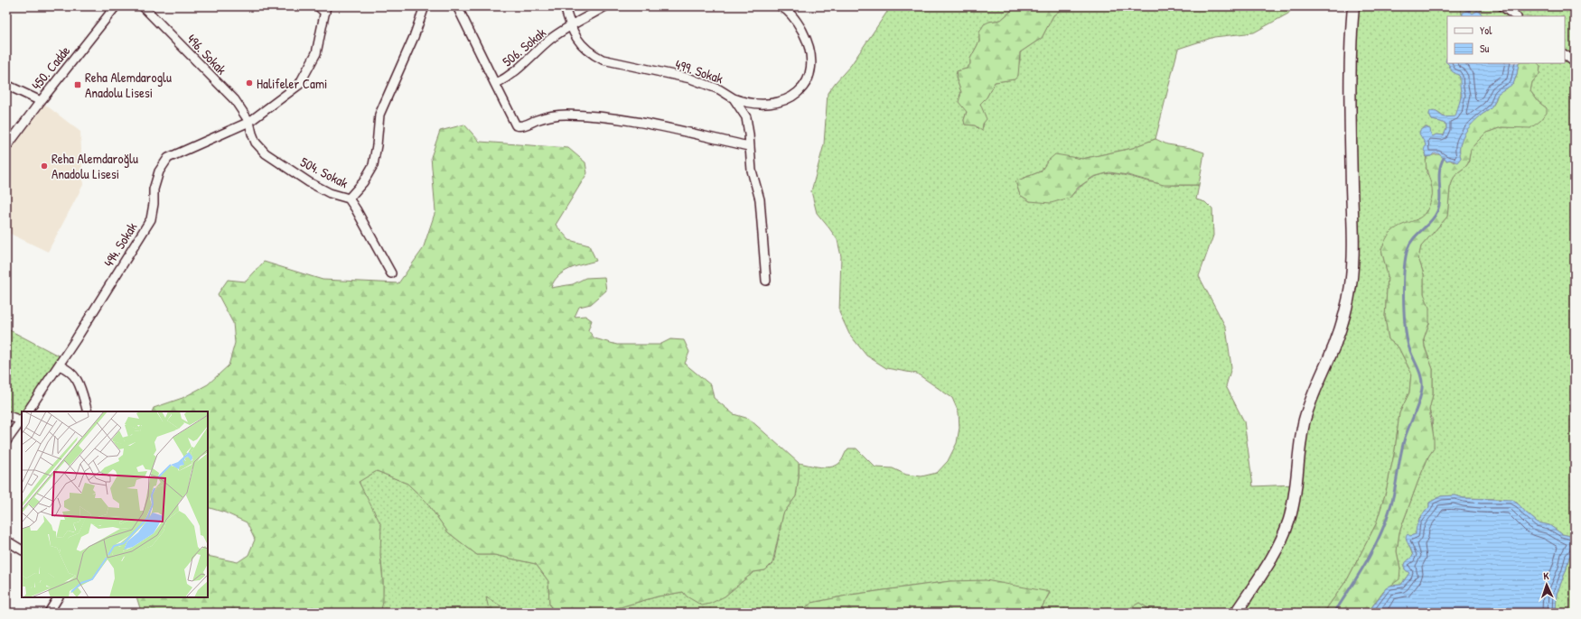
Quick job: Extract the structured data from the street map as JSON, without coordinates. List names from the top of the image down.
{
  "streets": {
    "street": [
      "506. Sokak",
      "496. Sokak",
      "450. Cadde",
      "499. Sokak",
      "504. Sokak",
      "494. Sokak"
    ]
  },
  "crossings": [
    ["506. Sokak", "499. Sokak"],
    ["496. Sokak", "504. Sokak"],
    ["496. Sokak", "494. Sokak"],
    ["504. Sokak", "494. Sokak"]
  ],
  "places": {
    "other": ["Halifeler Cami", "Reha Alemdaroğlu Anadolu Lisesi"],
    "transit": ["Reha Alemdaroglu Anadolu Lisesi"]
  },
  "legend": ["Yol", "Su"],
  "north": "top"
}
